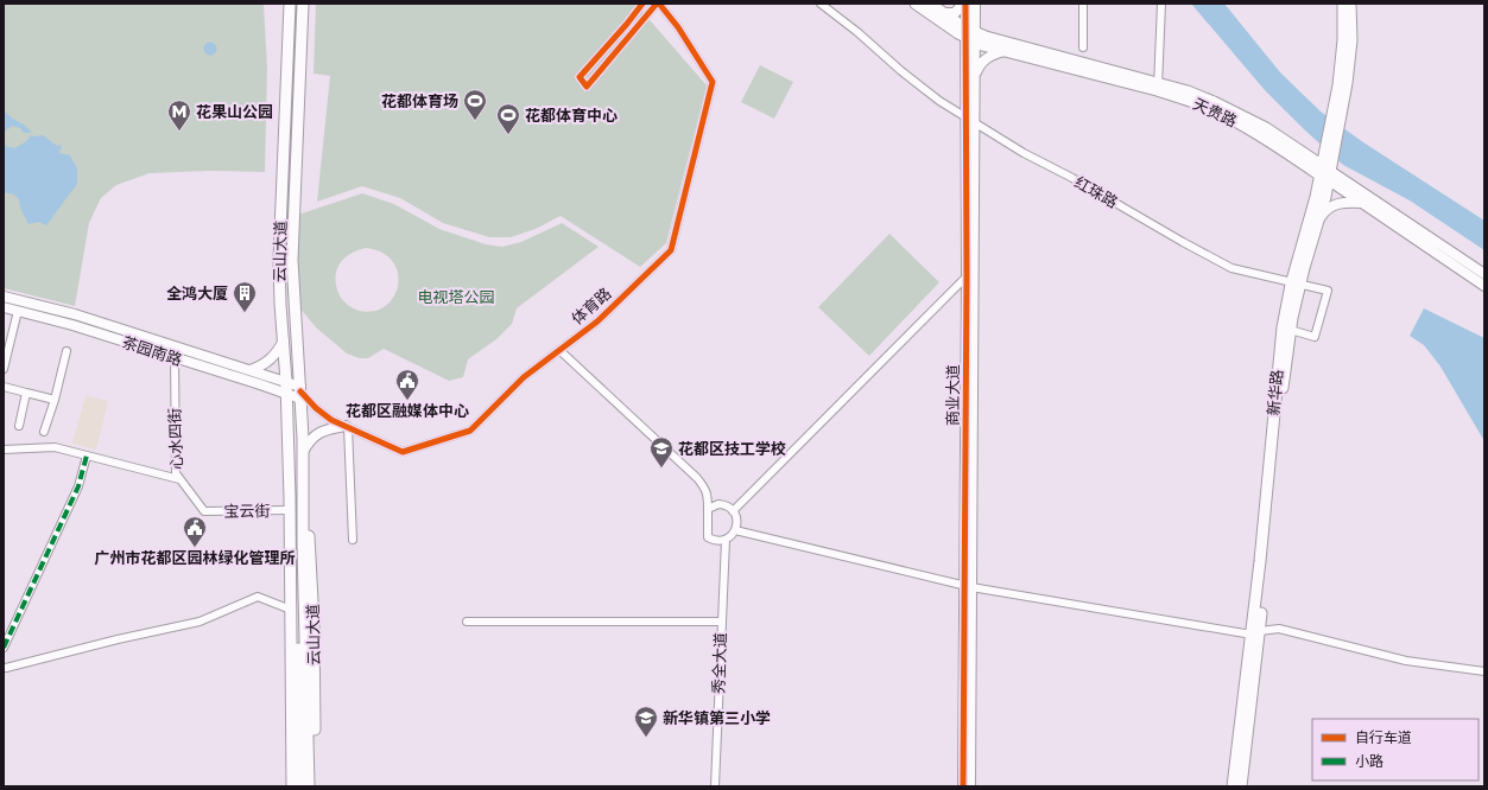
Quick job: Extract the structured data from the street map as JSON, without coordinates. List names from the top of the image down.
{
  "streets": {
    "main road": ["天贵路", "云山大道", "新华路"],
    "street": [
      "红珠路",
      "体育路",
      "茶园南路",
      "商业大道",
      "心水四街",
      "宝云街",
      "秀全大道"
    ]
  },
  "crossings": [
    ["天贵路", "新华路"],
    ["天贵路", "商业大道"],
    ["红珠路", "新华路"],
    ["红珠路", "商业大道"],
    ["云山大道", "体育路"],
    ["云山大道", "茶园南路"],
    ["云山大道", "宝云街"],
    ["体育路", "茶园南路"],
    ["茶园南路", "心水四街"],
    ["心水四街", "宝云街"]
  ],
  "parks": ["电视塔公园"],
  "places": {
    "sports": ["花都体育场", "花都体育中心"],
    "metro station": ["花果山公园"],
    "building": ["全鸿大厦"],
    "public building": ["花都区融媒体中心", "广州市花都区园林绿化管理所"],
    "school or university": ["花都区技工学校", "新华镇第三小学"]
  },
  "legend": ["自行车道", "小路"]
}
